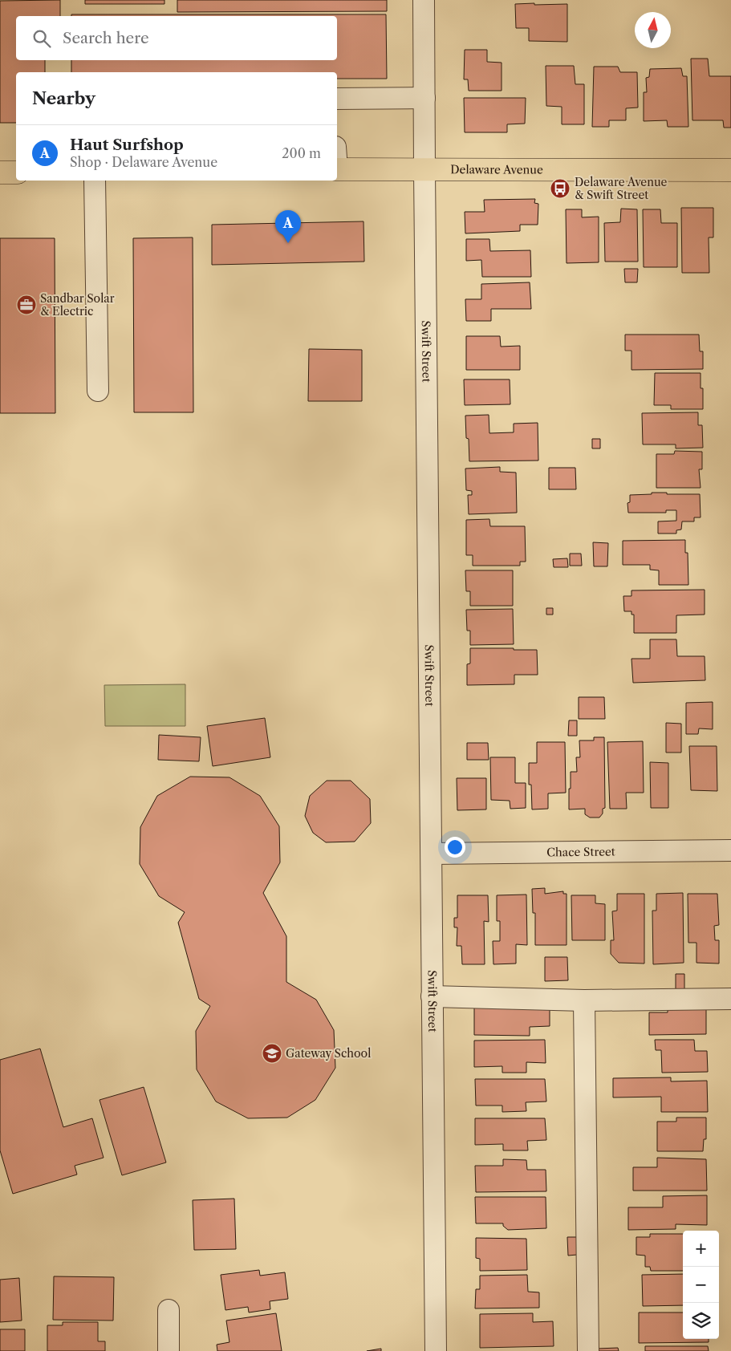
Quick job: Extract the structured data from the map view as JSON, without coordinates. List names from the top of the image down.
{
  "streets": {
    "main road": ["Delaware Avenue"],
    "street": ["Swift Street", "Chace Street"]
  },
  "crossings": [
    ["Delaware Avenue", "Swift Street"],
    ["Swift Street", "Chace Street"]
  ],
  "places": {
    "bus stop": ["Delaware Avenue & Swift Street"],
    "office": ["Sandbar Solar & Electric"],
    "school or university": ["Gateway School"]
  },
  "north": "top",
  "page": {
    "search": "Search here",
    "heading": "Nearby",
    "list": [
      {
        "mark": "A",
        "name": "Haut Surfshop",
        "note": "Shop · Delaware Avenue",
        "value": "200 m"
      }
    ],
    "pins": "A",
    "map_buttons": ["+", "−"]
  }
}
